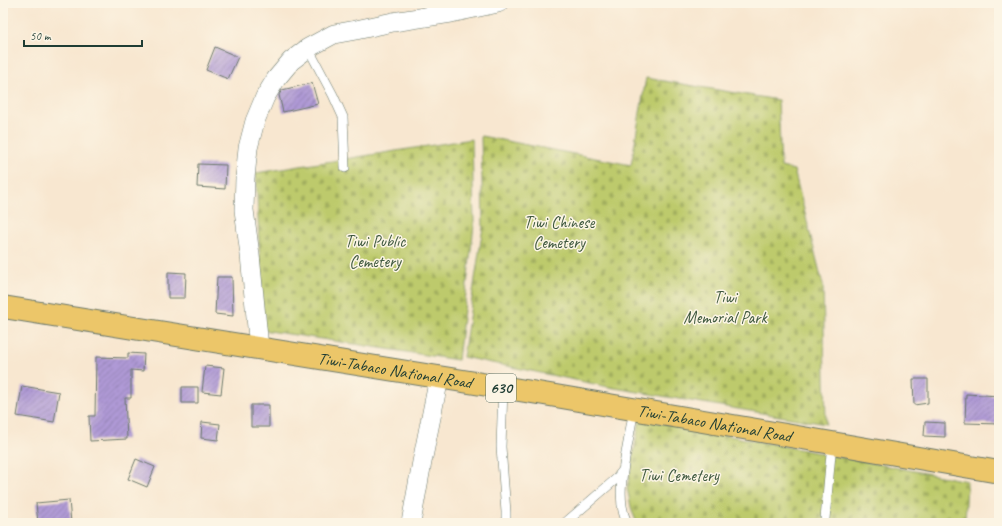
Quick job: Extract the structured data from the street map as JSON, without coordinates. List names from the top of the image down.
{
  "streets": {
    "main road": ["Tiwi-Tabaco National Road", "630"]
  },
  "parks": [
    "Tiwi Chinese Cemetery",
    "Tiwi Public Cemetery",
    "Tiwi Memorial Park",
    "Tiwi Cemetery"
  ],
  "scale_bar": "50 m"
}
